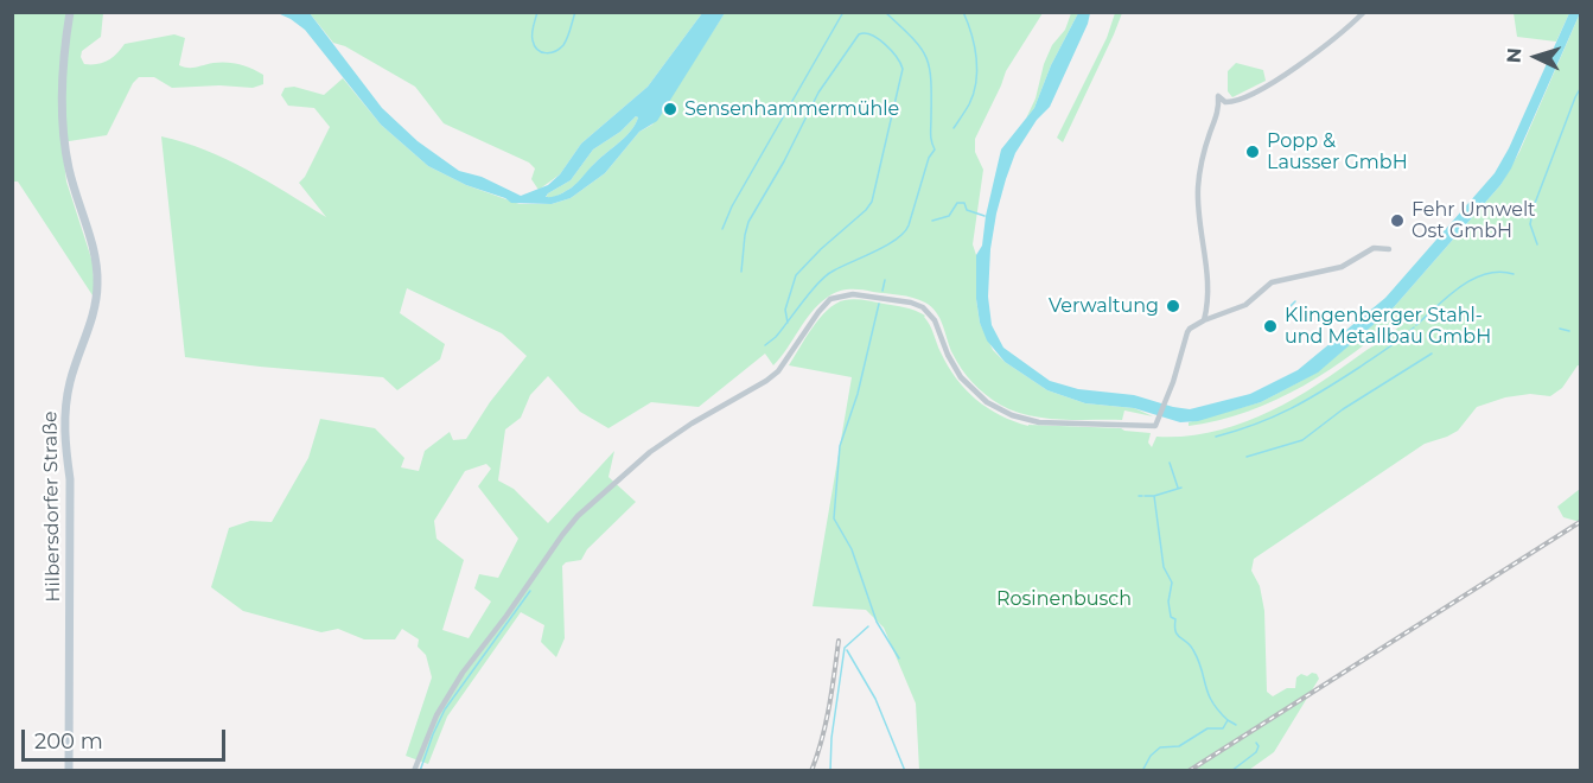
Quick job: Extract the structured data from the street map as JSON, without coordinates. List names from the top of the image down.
{
  "streets": {
    "main road": ["Hilbersdorfer Straße"]
  },
  "parks": ["Rosinenbusch"],
  "places": [
    "Sensenhammermühle",
    "Popp & Lausser GmbH",
    "Fehr Umwelt Ost GmbH",
    "Verwaltung",
    "Klingenberger Stahl- und Metallbau GmbH"
  ],
  "scale_bar": "200 m",
  "north": "left"
}
